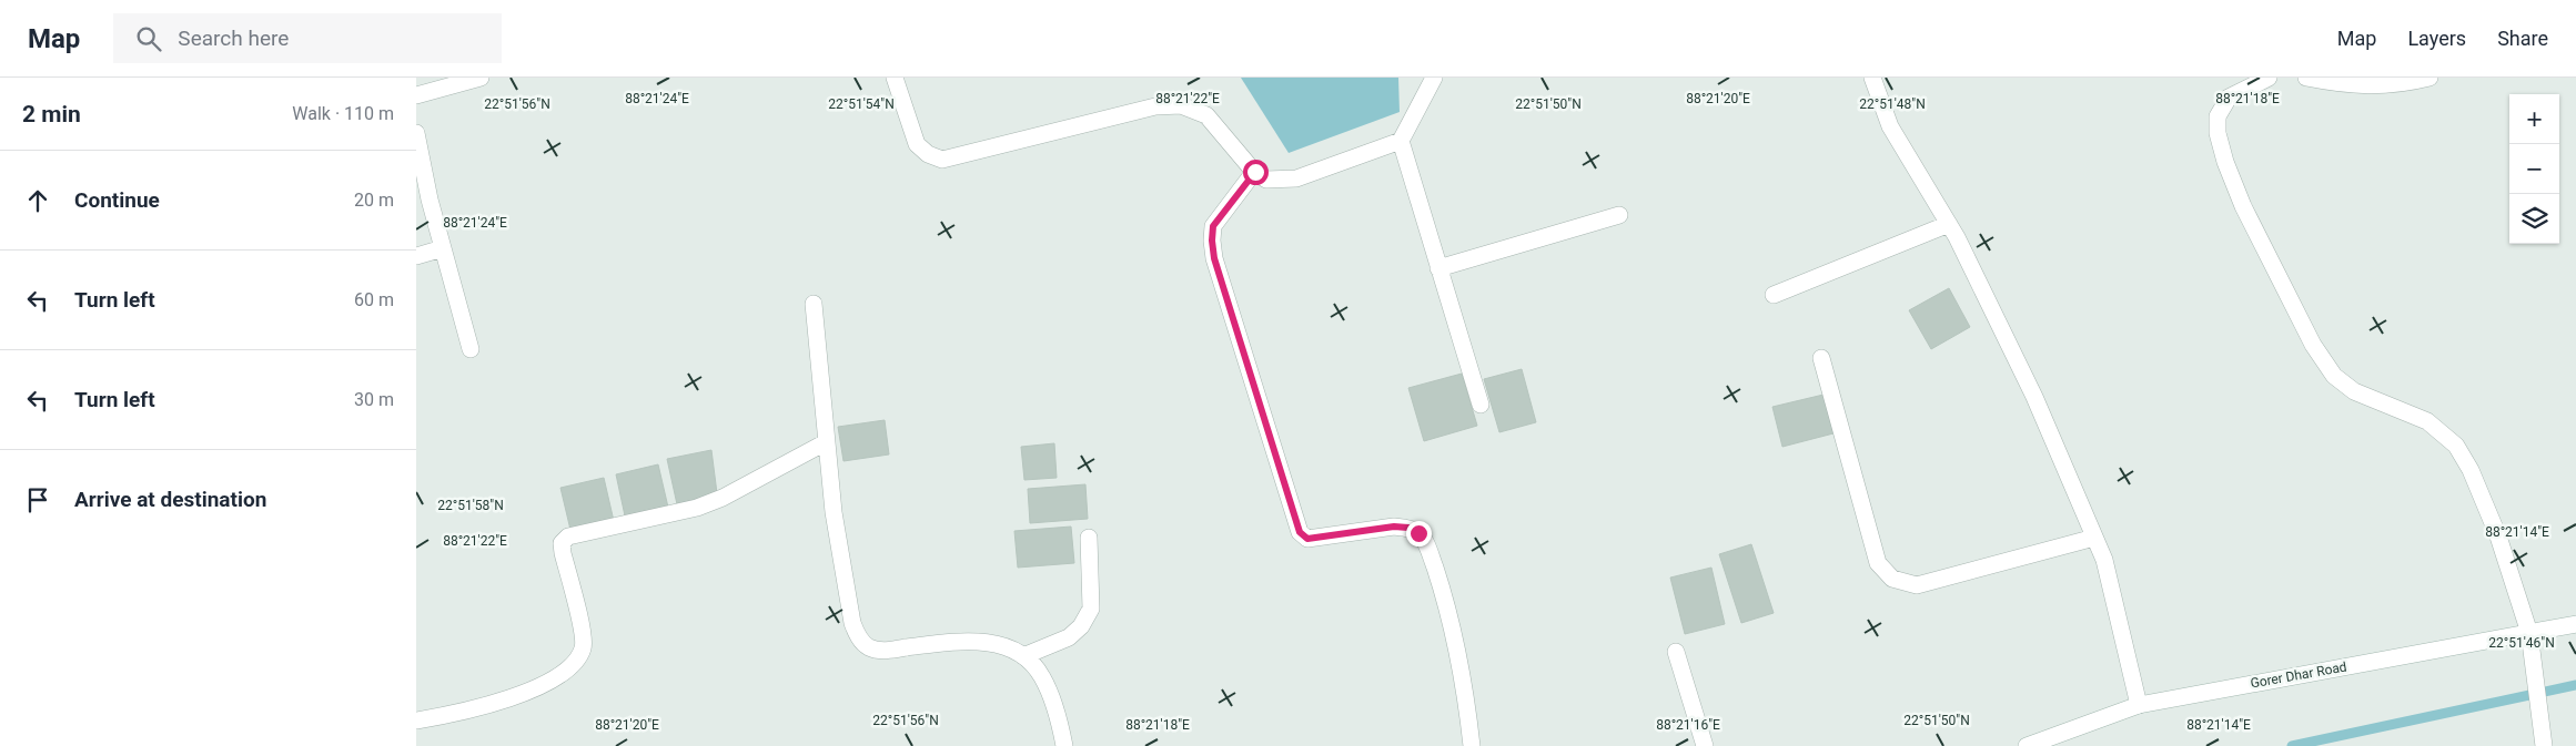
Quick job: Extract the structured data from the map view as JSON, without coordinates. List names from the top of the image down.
{
  "streets": {
    "street": ["Gorer Dhar Road"]
  },
  "page": {
    "header": "Map",
    "search": "Search here",
    "nav": ["Map", "Layers", "Share"],
    "heading": ["2 min", "Walk · 110 m"],
    "map_buttons": ["+", "−"],
    "list": [
      ["Continue", "20 m"],
      ["Turn left", "60 m"],
      ["Turn left", "30 m"],
      "Arrive at destination"
    ]
  },
  "coordinates": [
    "88°21'24\"E",
    "88°21'22\"E",
    "88°21'20\"E",
    "88°21'18\"E",
    "22°51'56\"N",
    "22°51'54\"N",
    "22°51'50\"N",
    "22°51'48\"N",
    "22°51'58\"N",
    "88°21'14\"E",
    "22°51'46\"N",
    "88°21'16\"E"
  ]
}
